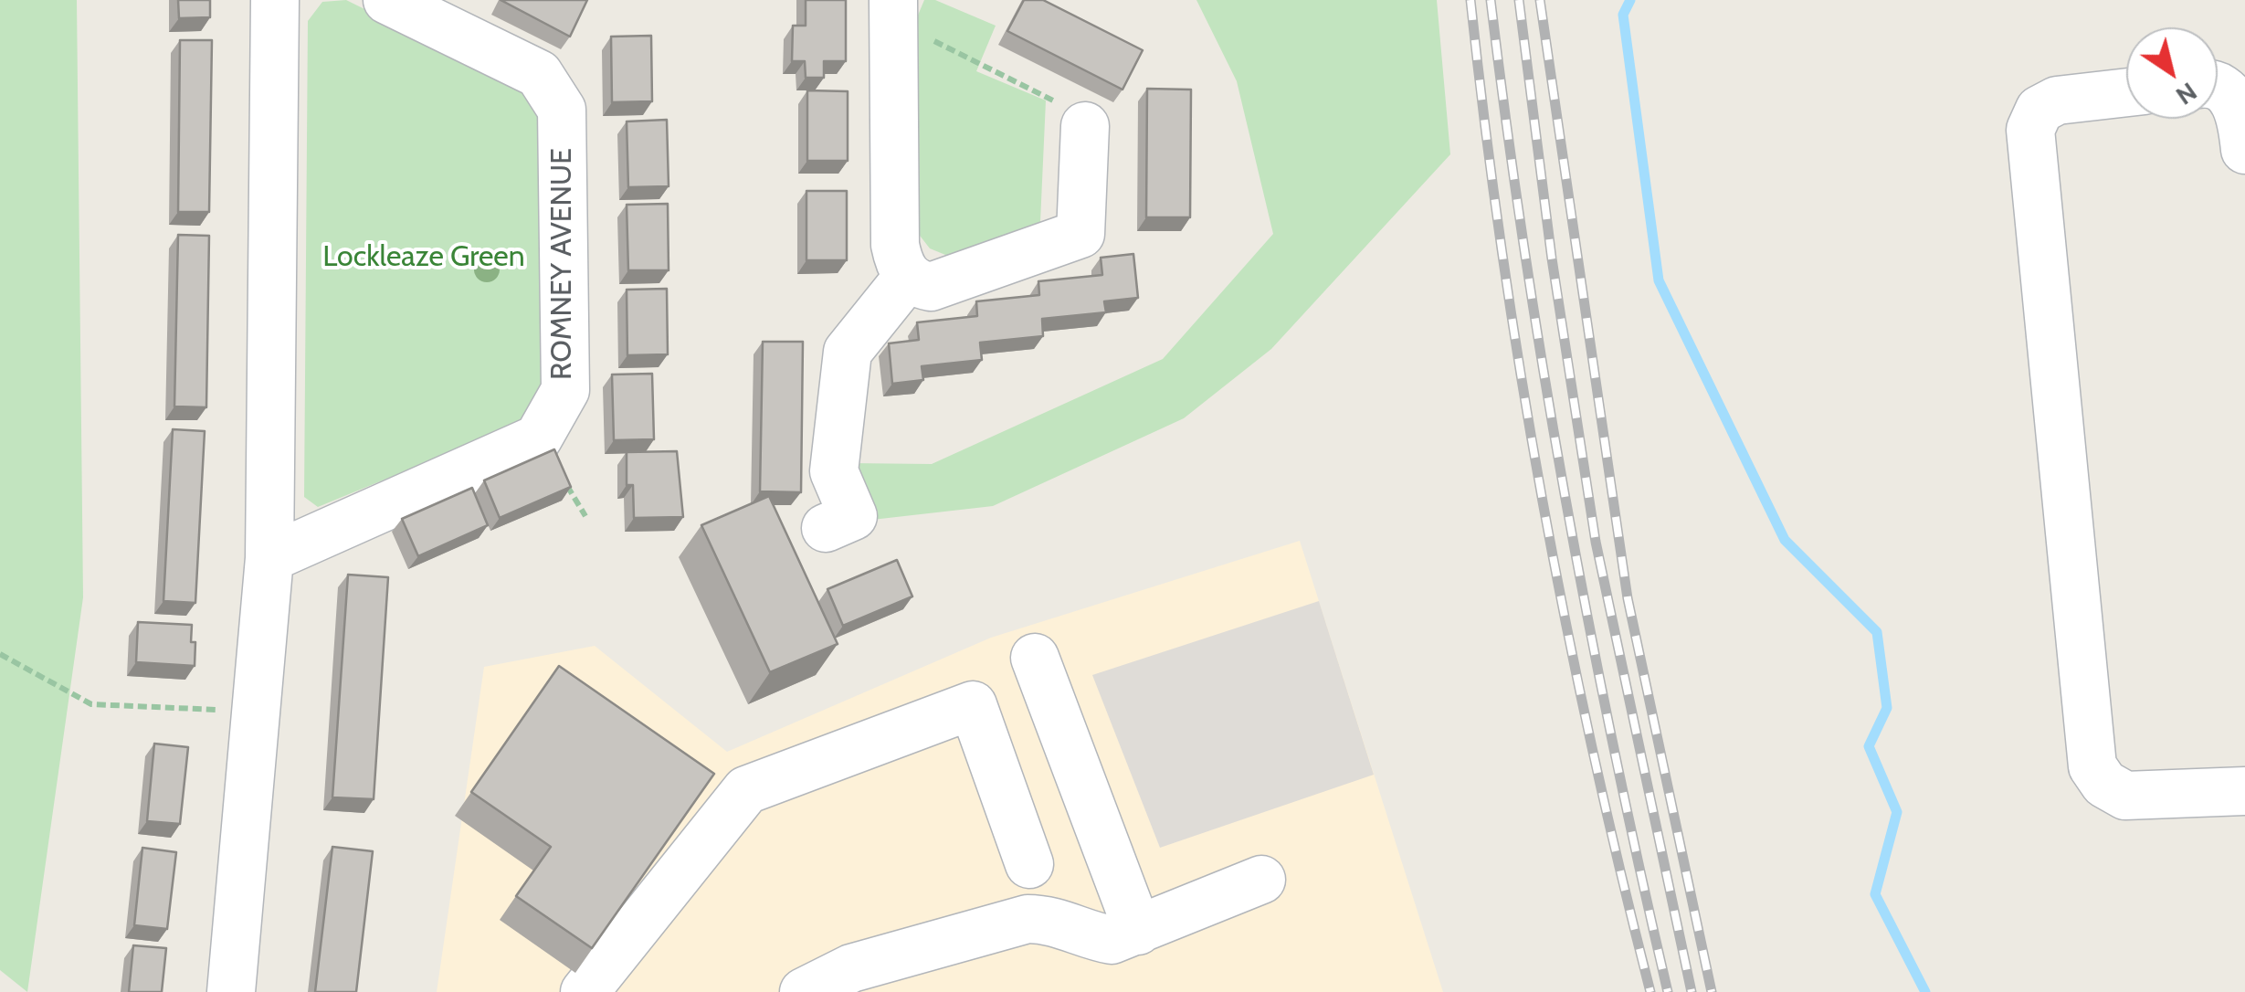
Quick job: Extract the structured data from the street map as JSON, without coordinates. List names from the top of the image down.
{
  "streets": {
    "street": ["ROMNEY AVENUE"]
  },
  "parks": ["Lockleaze Green"],
  "north": "bottom right"
}
